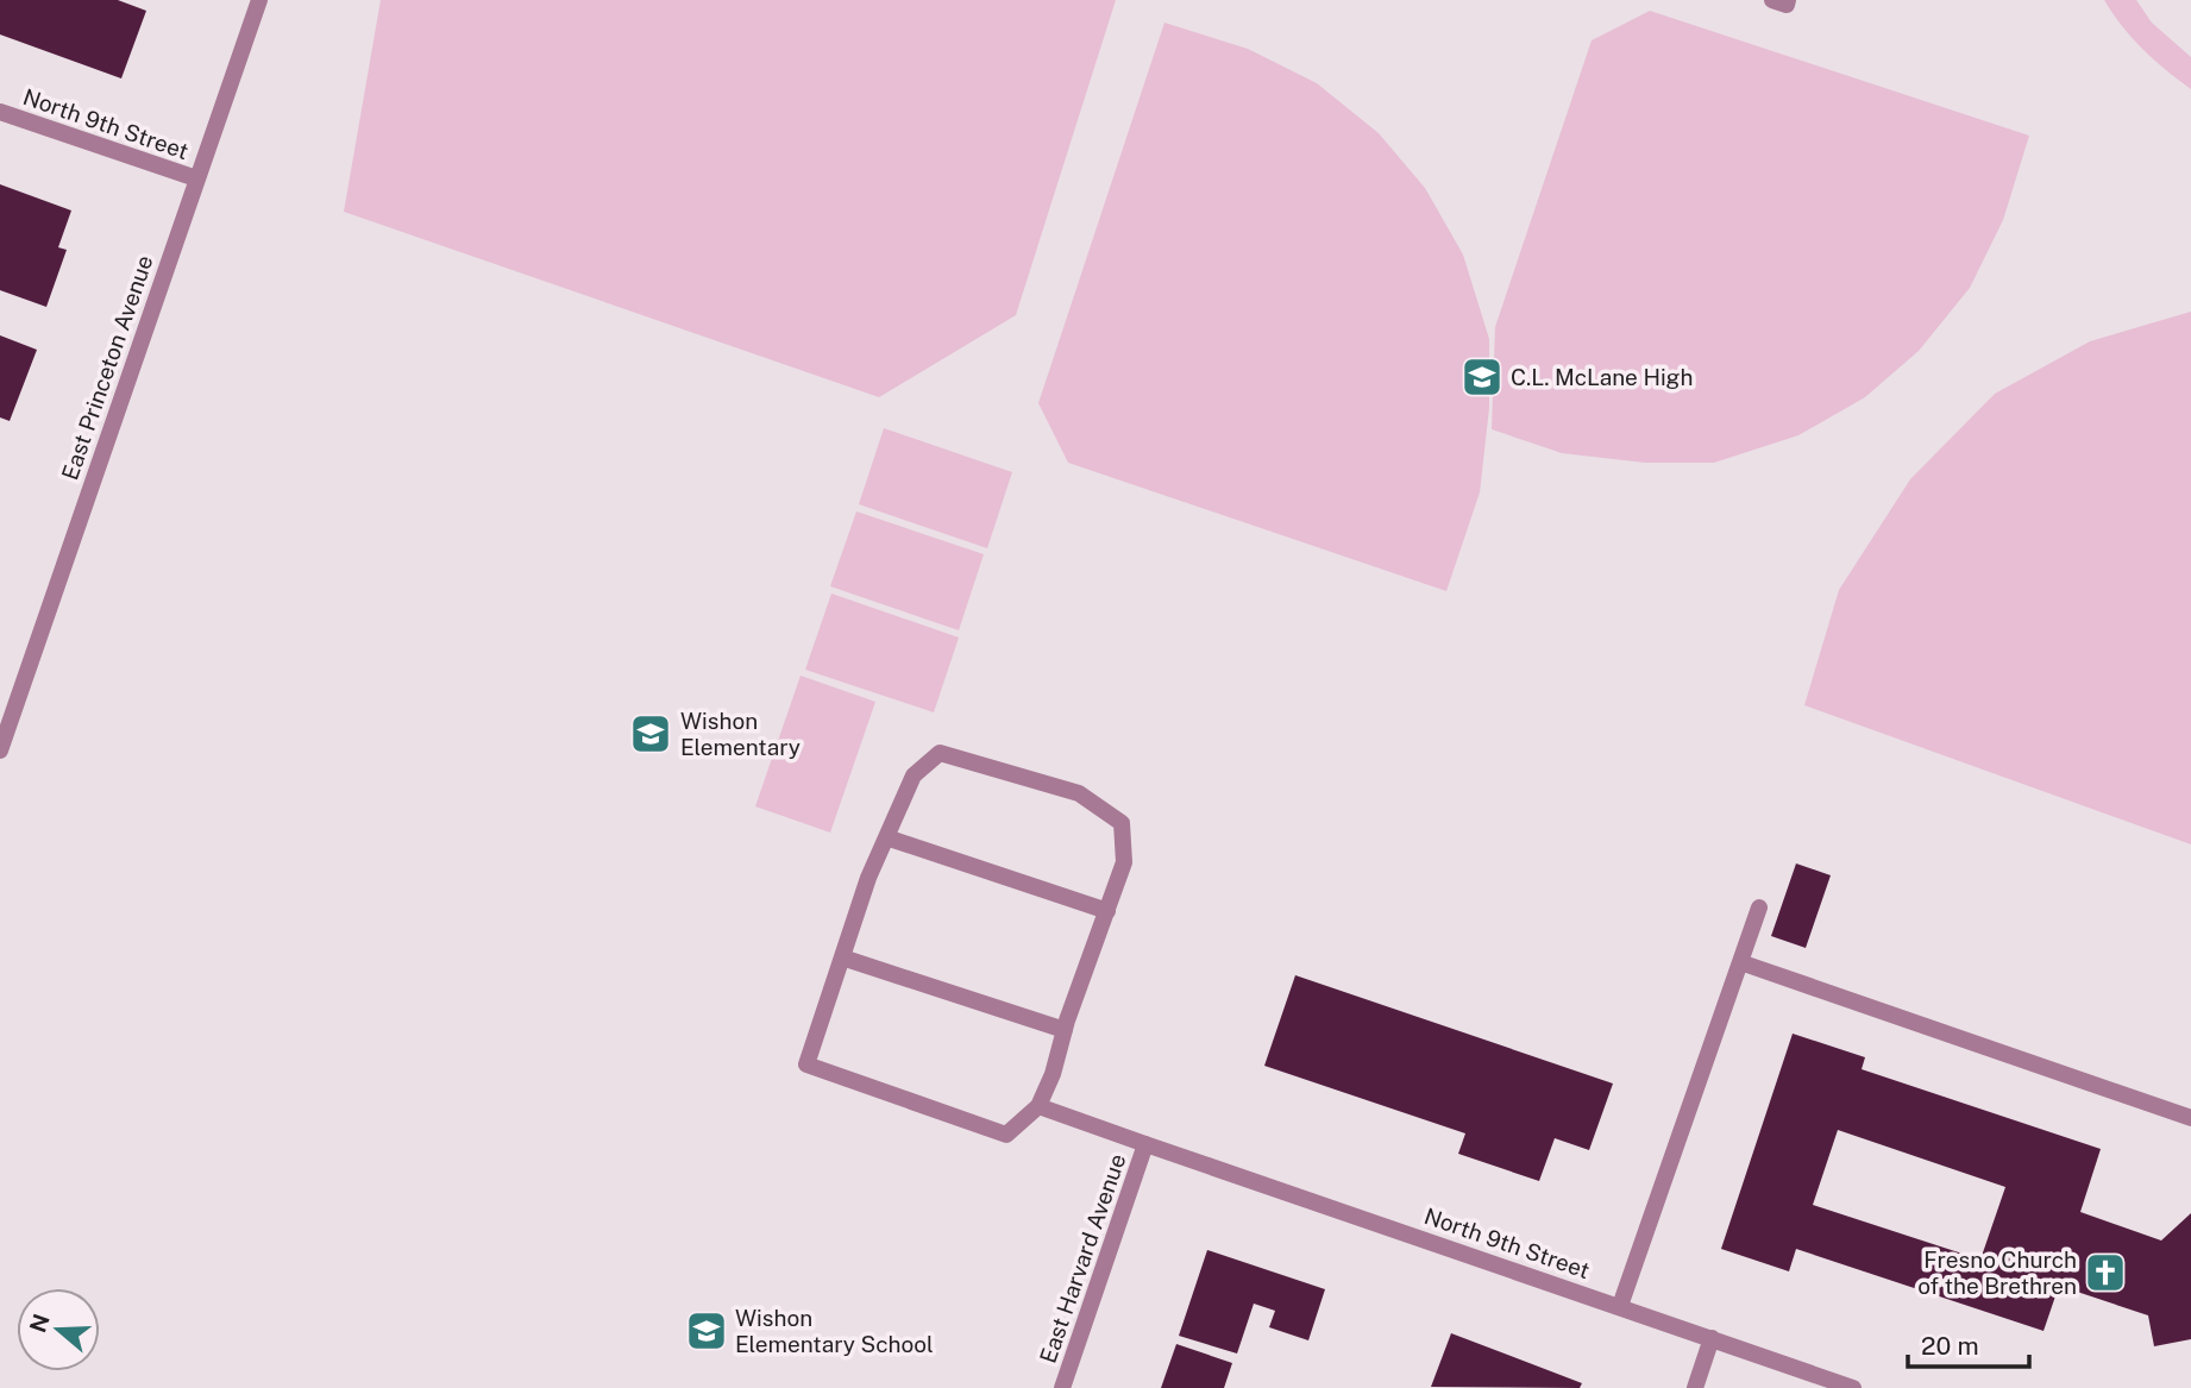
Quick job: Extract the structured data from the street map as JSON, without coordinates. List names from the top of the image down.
{
  "streets": {
    "street": ["North 9th Street", "East Princeton Avenue", "East Harvard Avenue"]
  },
  "crossings": [
    ["North 9th Street", "East Princeton Avenue"],
    ["North 9th Street", "East Harvard Avenue"]
  ],
  "places": {
    "school or university": ["C.L. McLane High", "Wishon Elementary", "Wishon Elementary School"],
    "church": ["Fresno Church of the Brethren"]
  },
  "scale_bar": "20 m",
  "north": "left"
}
